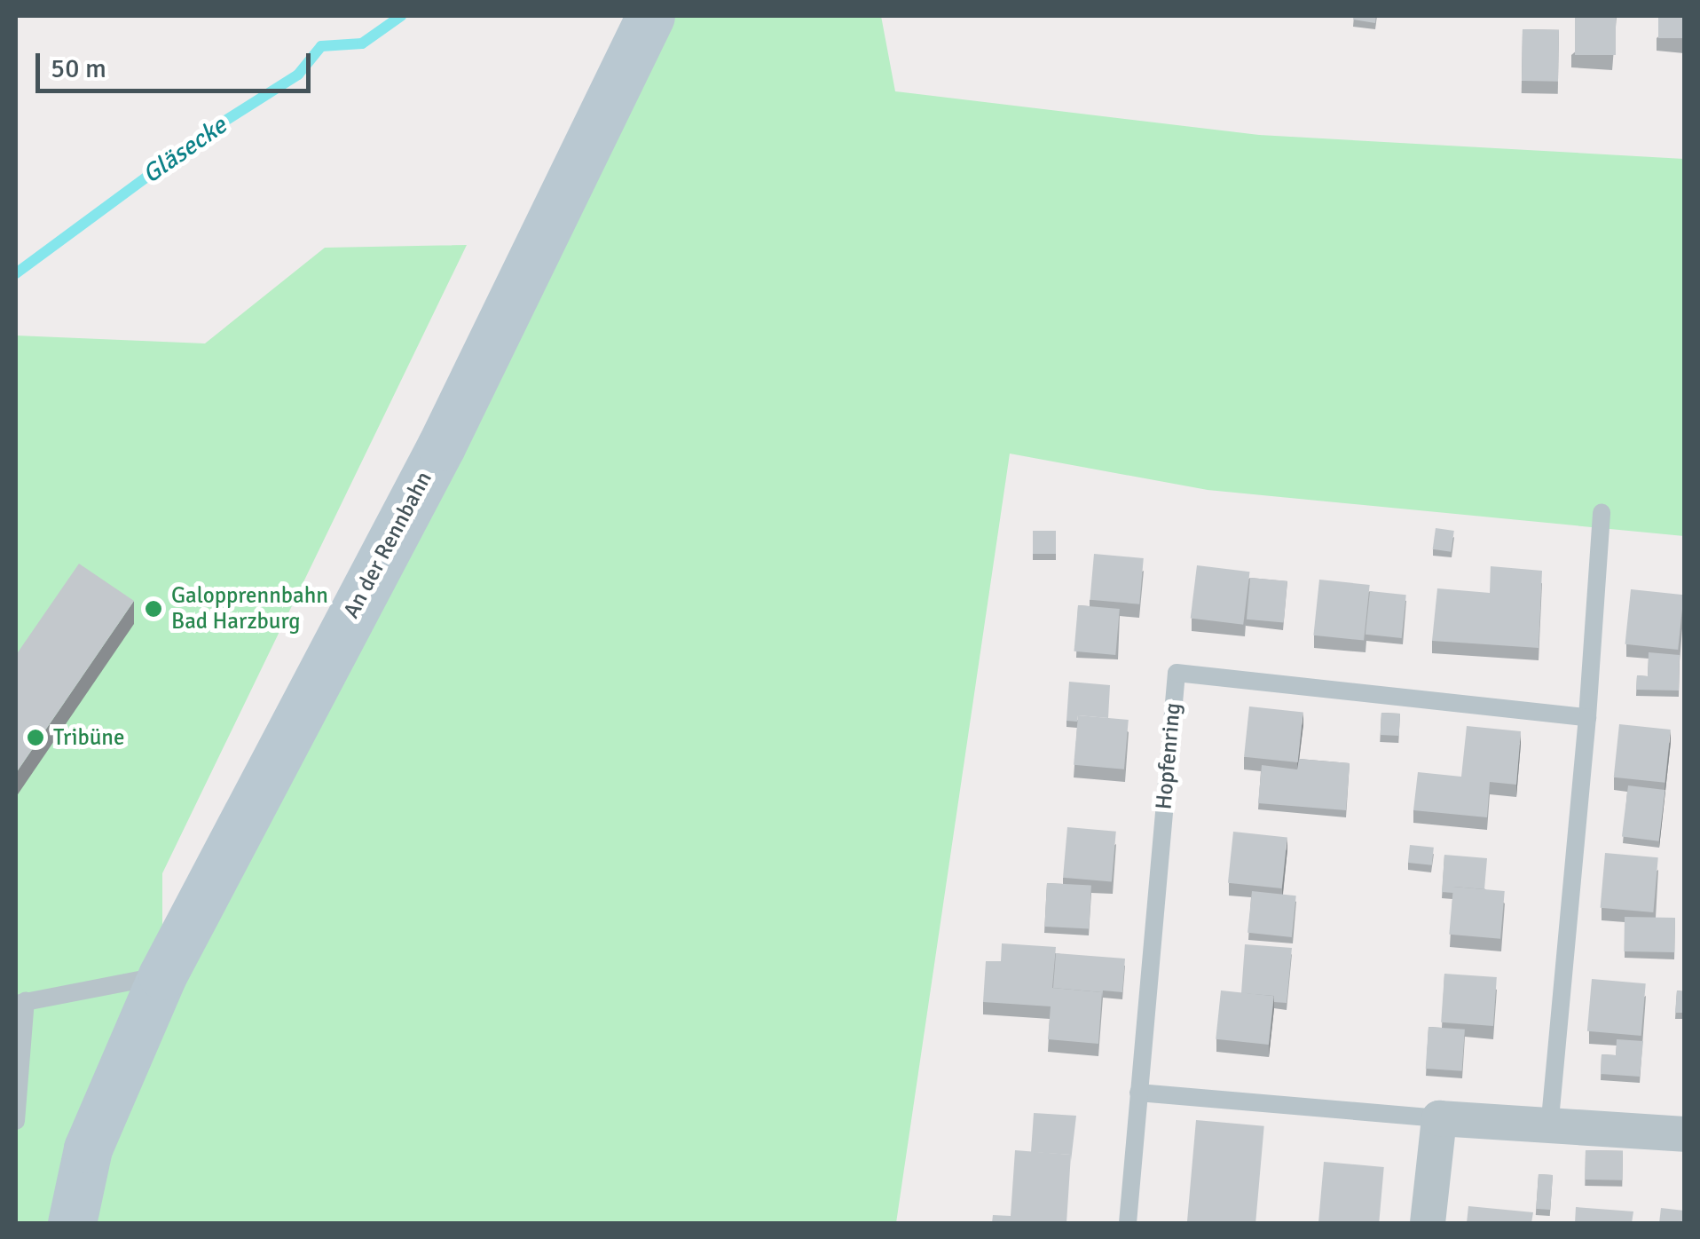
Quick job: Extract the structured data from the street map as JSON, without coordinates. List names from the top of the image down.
{
  "streets": {
    "main road": ["An der Rennbahn"],
    "lane": ["Hopfenring"]
  },
  "water": ["Gläsecke"],
  "places": ["Galopprennbahn Bad Harzburg", "Tribüne"],
  "scale_bar": "50 m"
}
